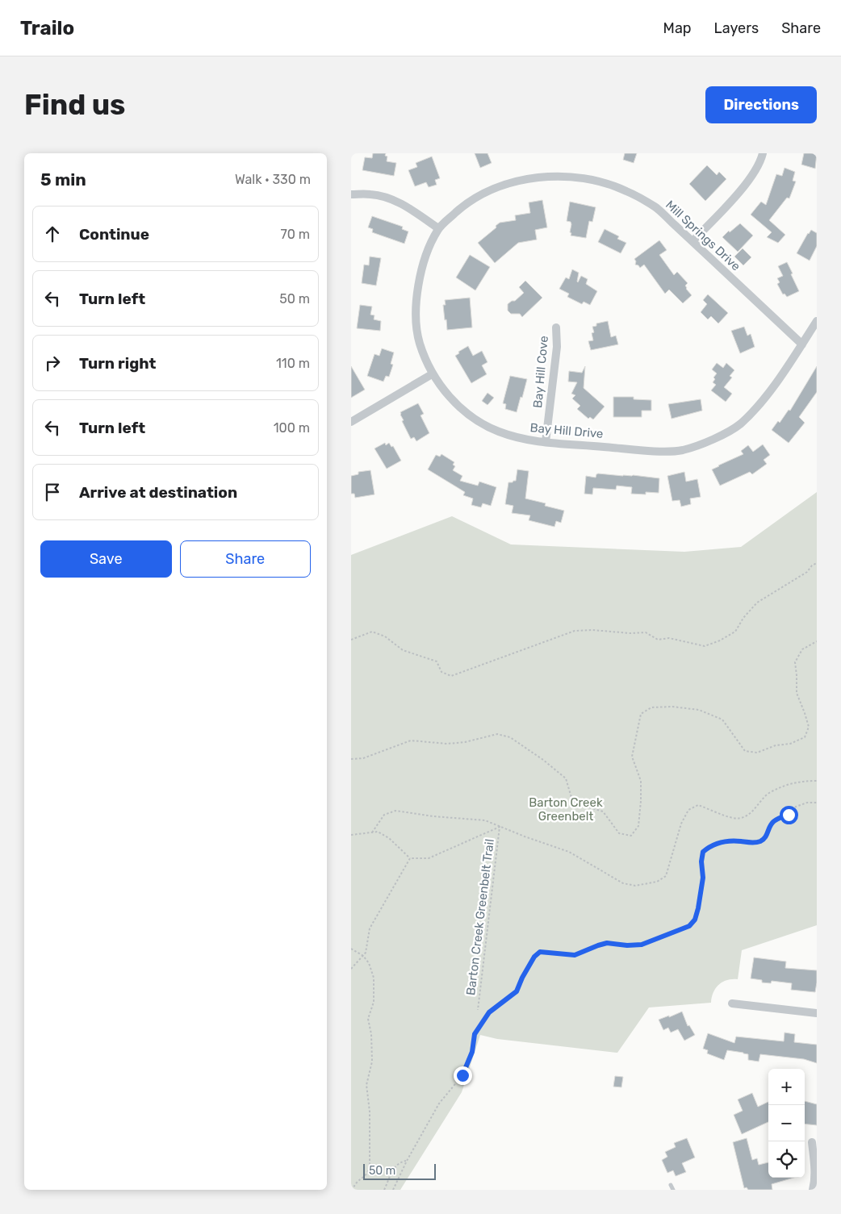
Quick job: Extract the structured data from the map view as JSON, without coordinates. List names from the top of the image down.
{
  "streets": {
    "street": ["Mill Springs Drive", "Bay Hill Cove", "Bay Hill Drive"],
    "path": ["Barton Creek Greenbelt Trail"]
  },
  "crossings": [
    ["Mill Springs Drive", "Bay Hill Drive"],
    ["Bay Hill Cove", "Bay Hill Drive"]
  ],
  "parks": ["Barton Creek Greenbelt"],
  "scale_bar": "50 m",
  "page": {
    "header": "Trailo",
    "nav": ["Map", "Layers", "Share"],
    "buttons": [
      "Directions",
      ["Save", "Share"]
    ],
    "title": "Find us",
    "heading": ["5 min", "Walk · 330 m"],
    "list": [
      ["Continue", "70 m"],
      ["Turn left", "50 m"],
      ["Turn right", "110 m"],
      ["Turn left", "100 m"],
      "Arrive at destination"
    ],
    "map_buttons": ["+", "−"],
    "scale": "50 m"
  }
}
